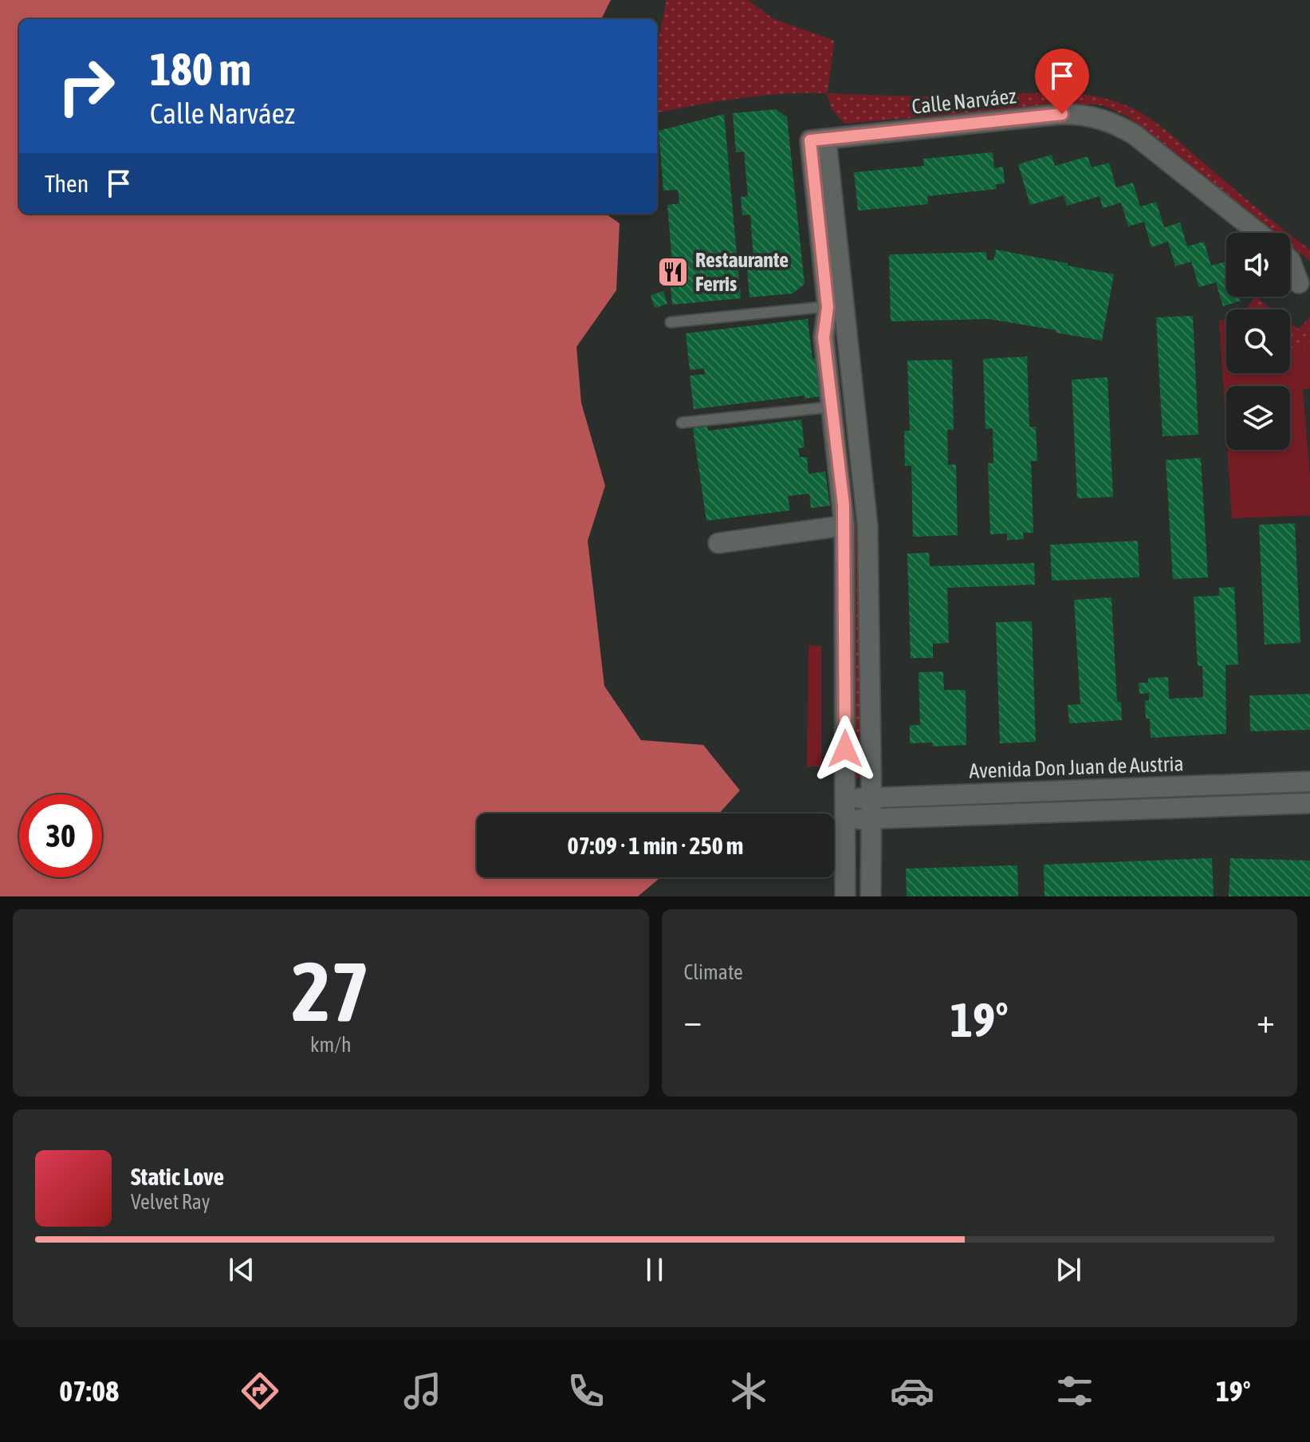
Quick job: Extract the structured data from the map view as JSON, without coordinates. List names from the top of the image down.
{
  "streets": {
    "street": ["Calle Narváez", "Avenida Don Juan de Austria"]
  },
  "places": {
    "restaurant": ["Restaurante Ferris"]
  },
  "page": {
    "turn": ["180 m", "Calle Narváez"],
    "then": "Then",
    "limit": "30",
    "trip": "07:09 · 1 min · 250 m",
    "tile": [
      ["27", "km/h"],
      "Climate"
    ],
    "heat": ["−", "19°", "+"],
    "song": ["Static Love", "Velvet Ray"],
    "tabs": ["07:08", "19°"]
  }
}
